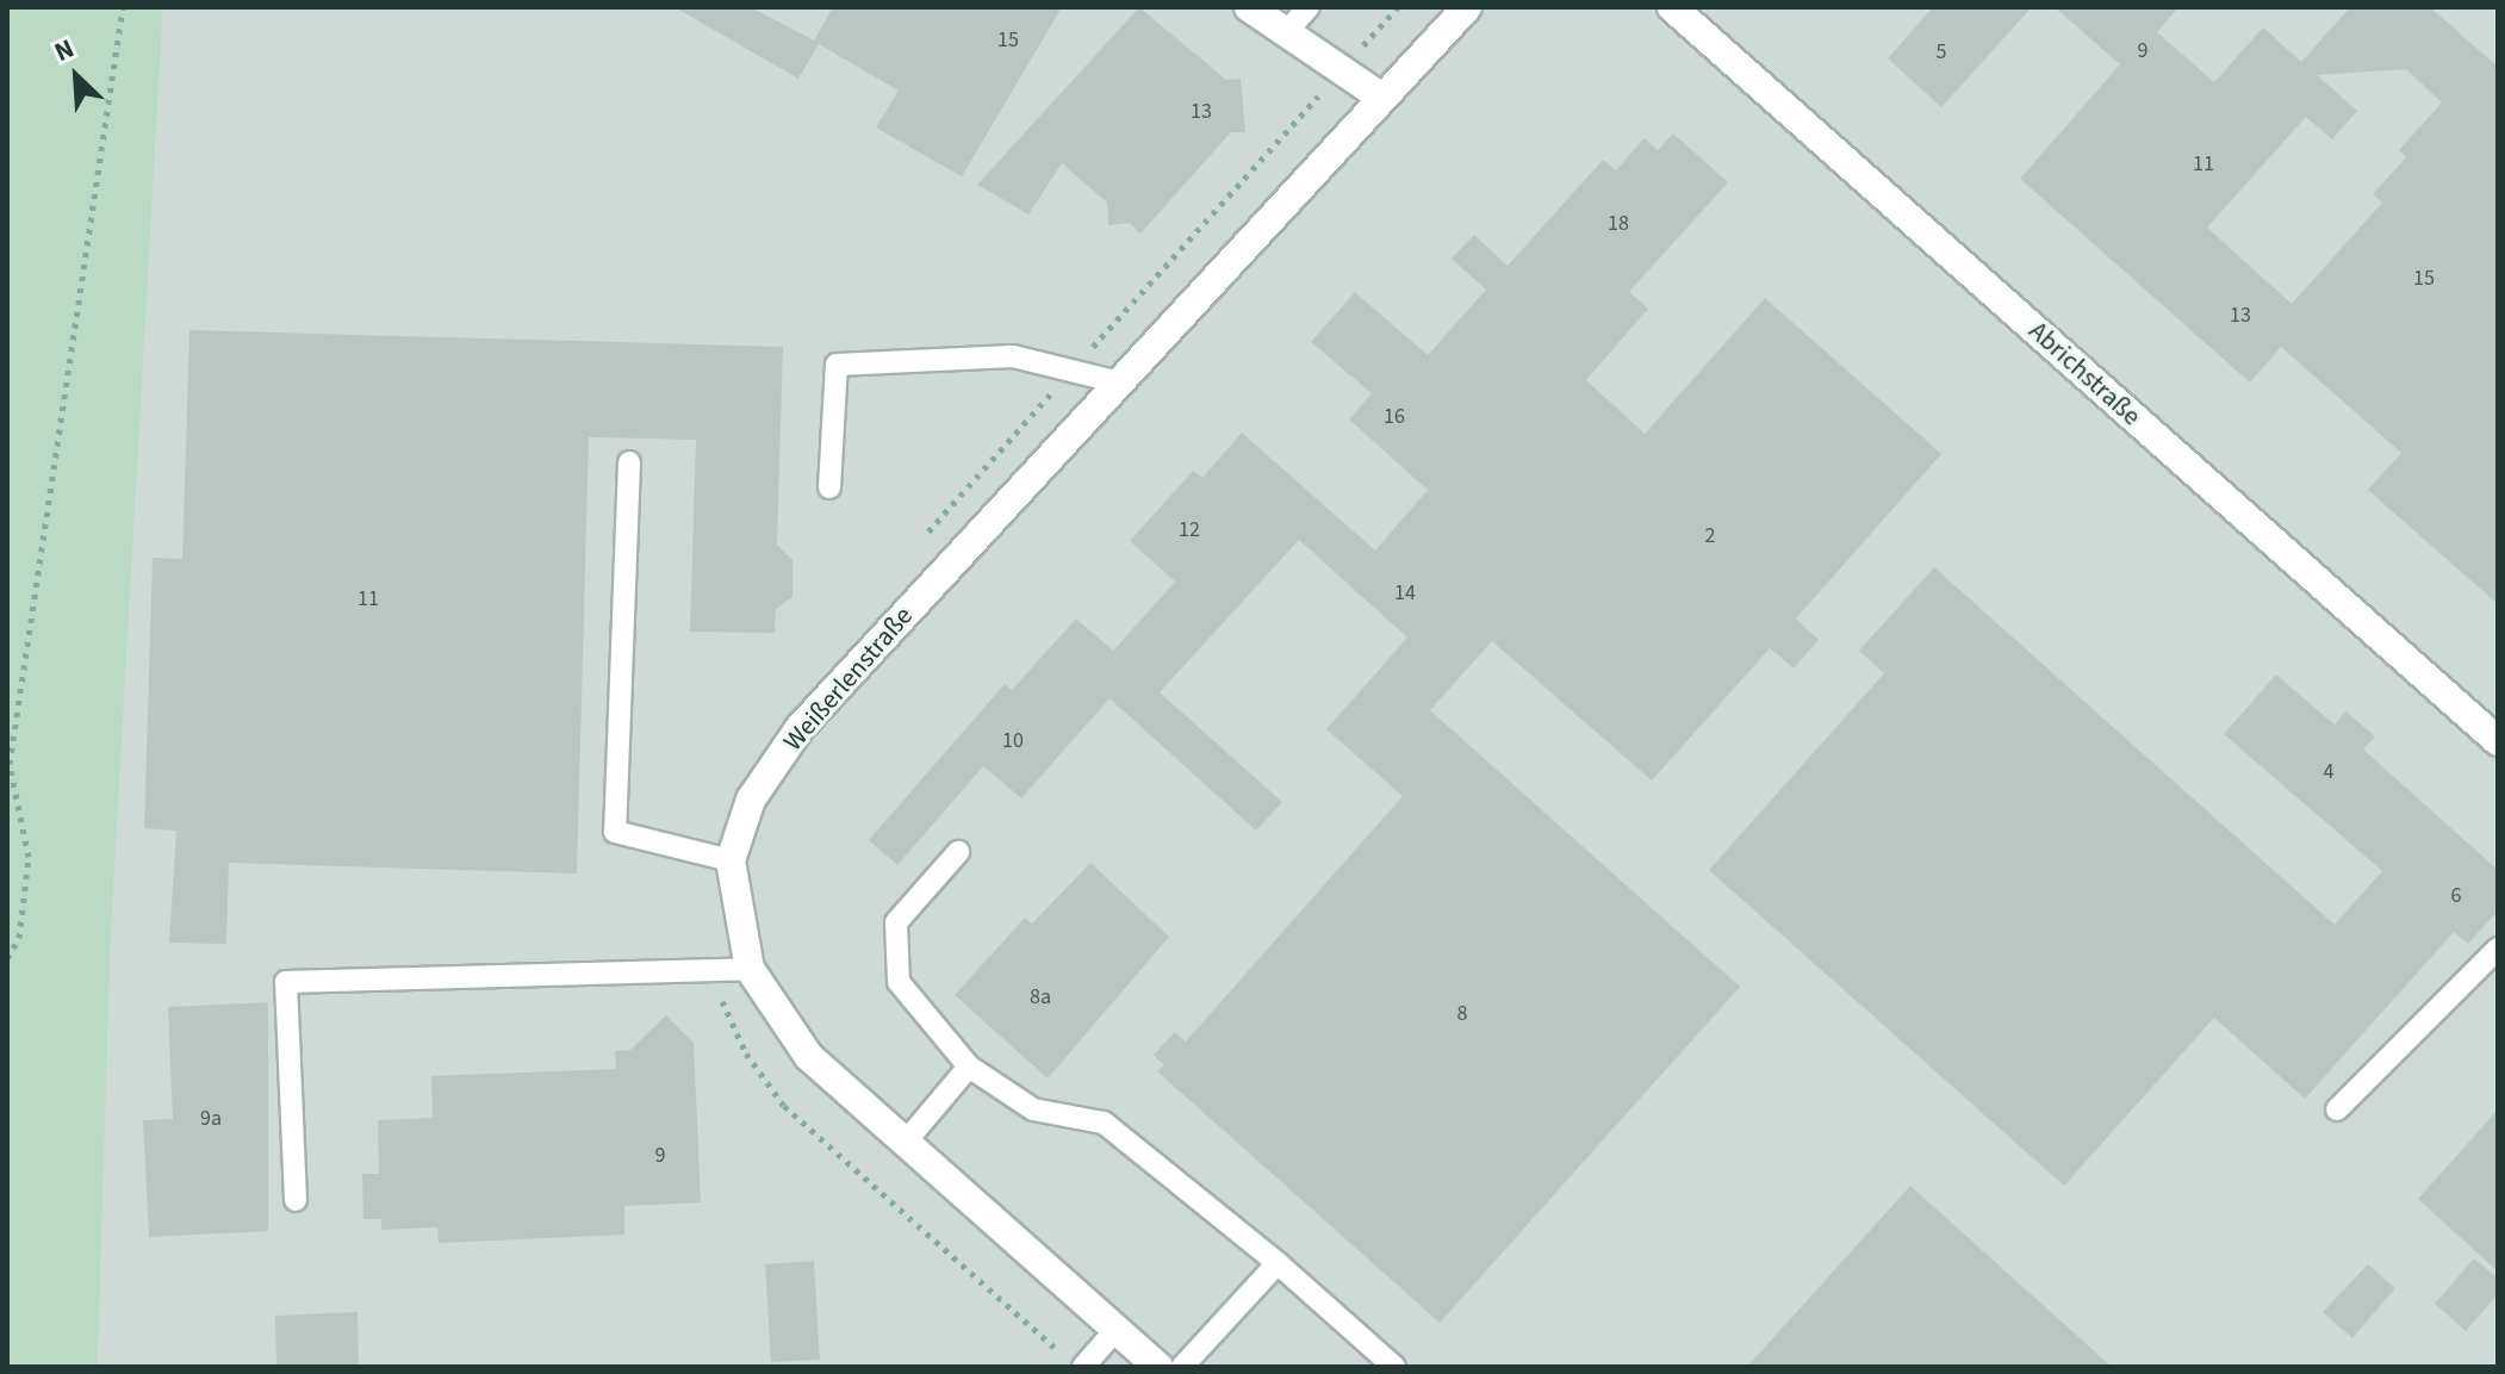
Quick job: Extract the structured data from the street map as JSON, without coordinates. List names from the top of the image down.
{
  "streets": {
    "street": ["Abrichstraße", "Weißerlenstraße"]
  },
  "house_numbers": [
    "15",
    "9",
    "5",
    "13",
    "11",
    "18",
    "15",
    "13",
    "16",
    "12",
    "2",
    "14",
    "11",
    "10",
    "4",
    "6",
    "8a",
    "8",
    "9a",
    "9"
  ],
  "north": "top left"
}
